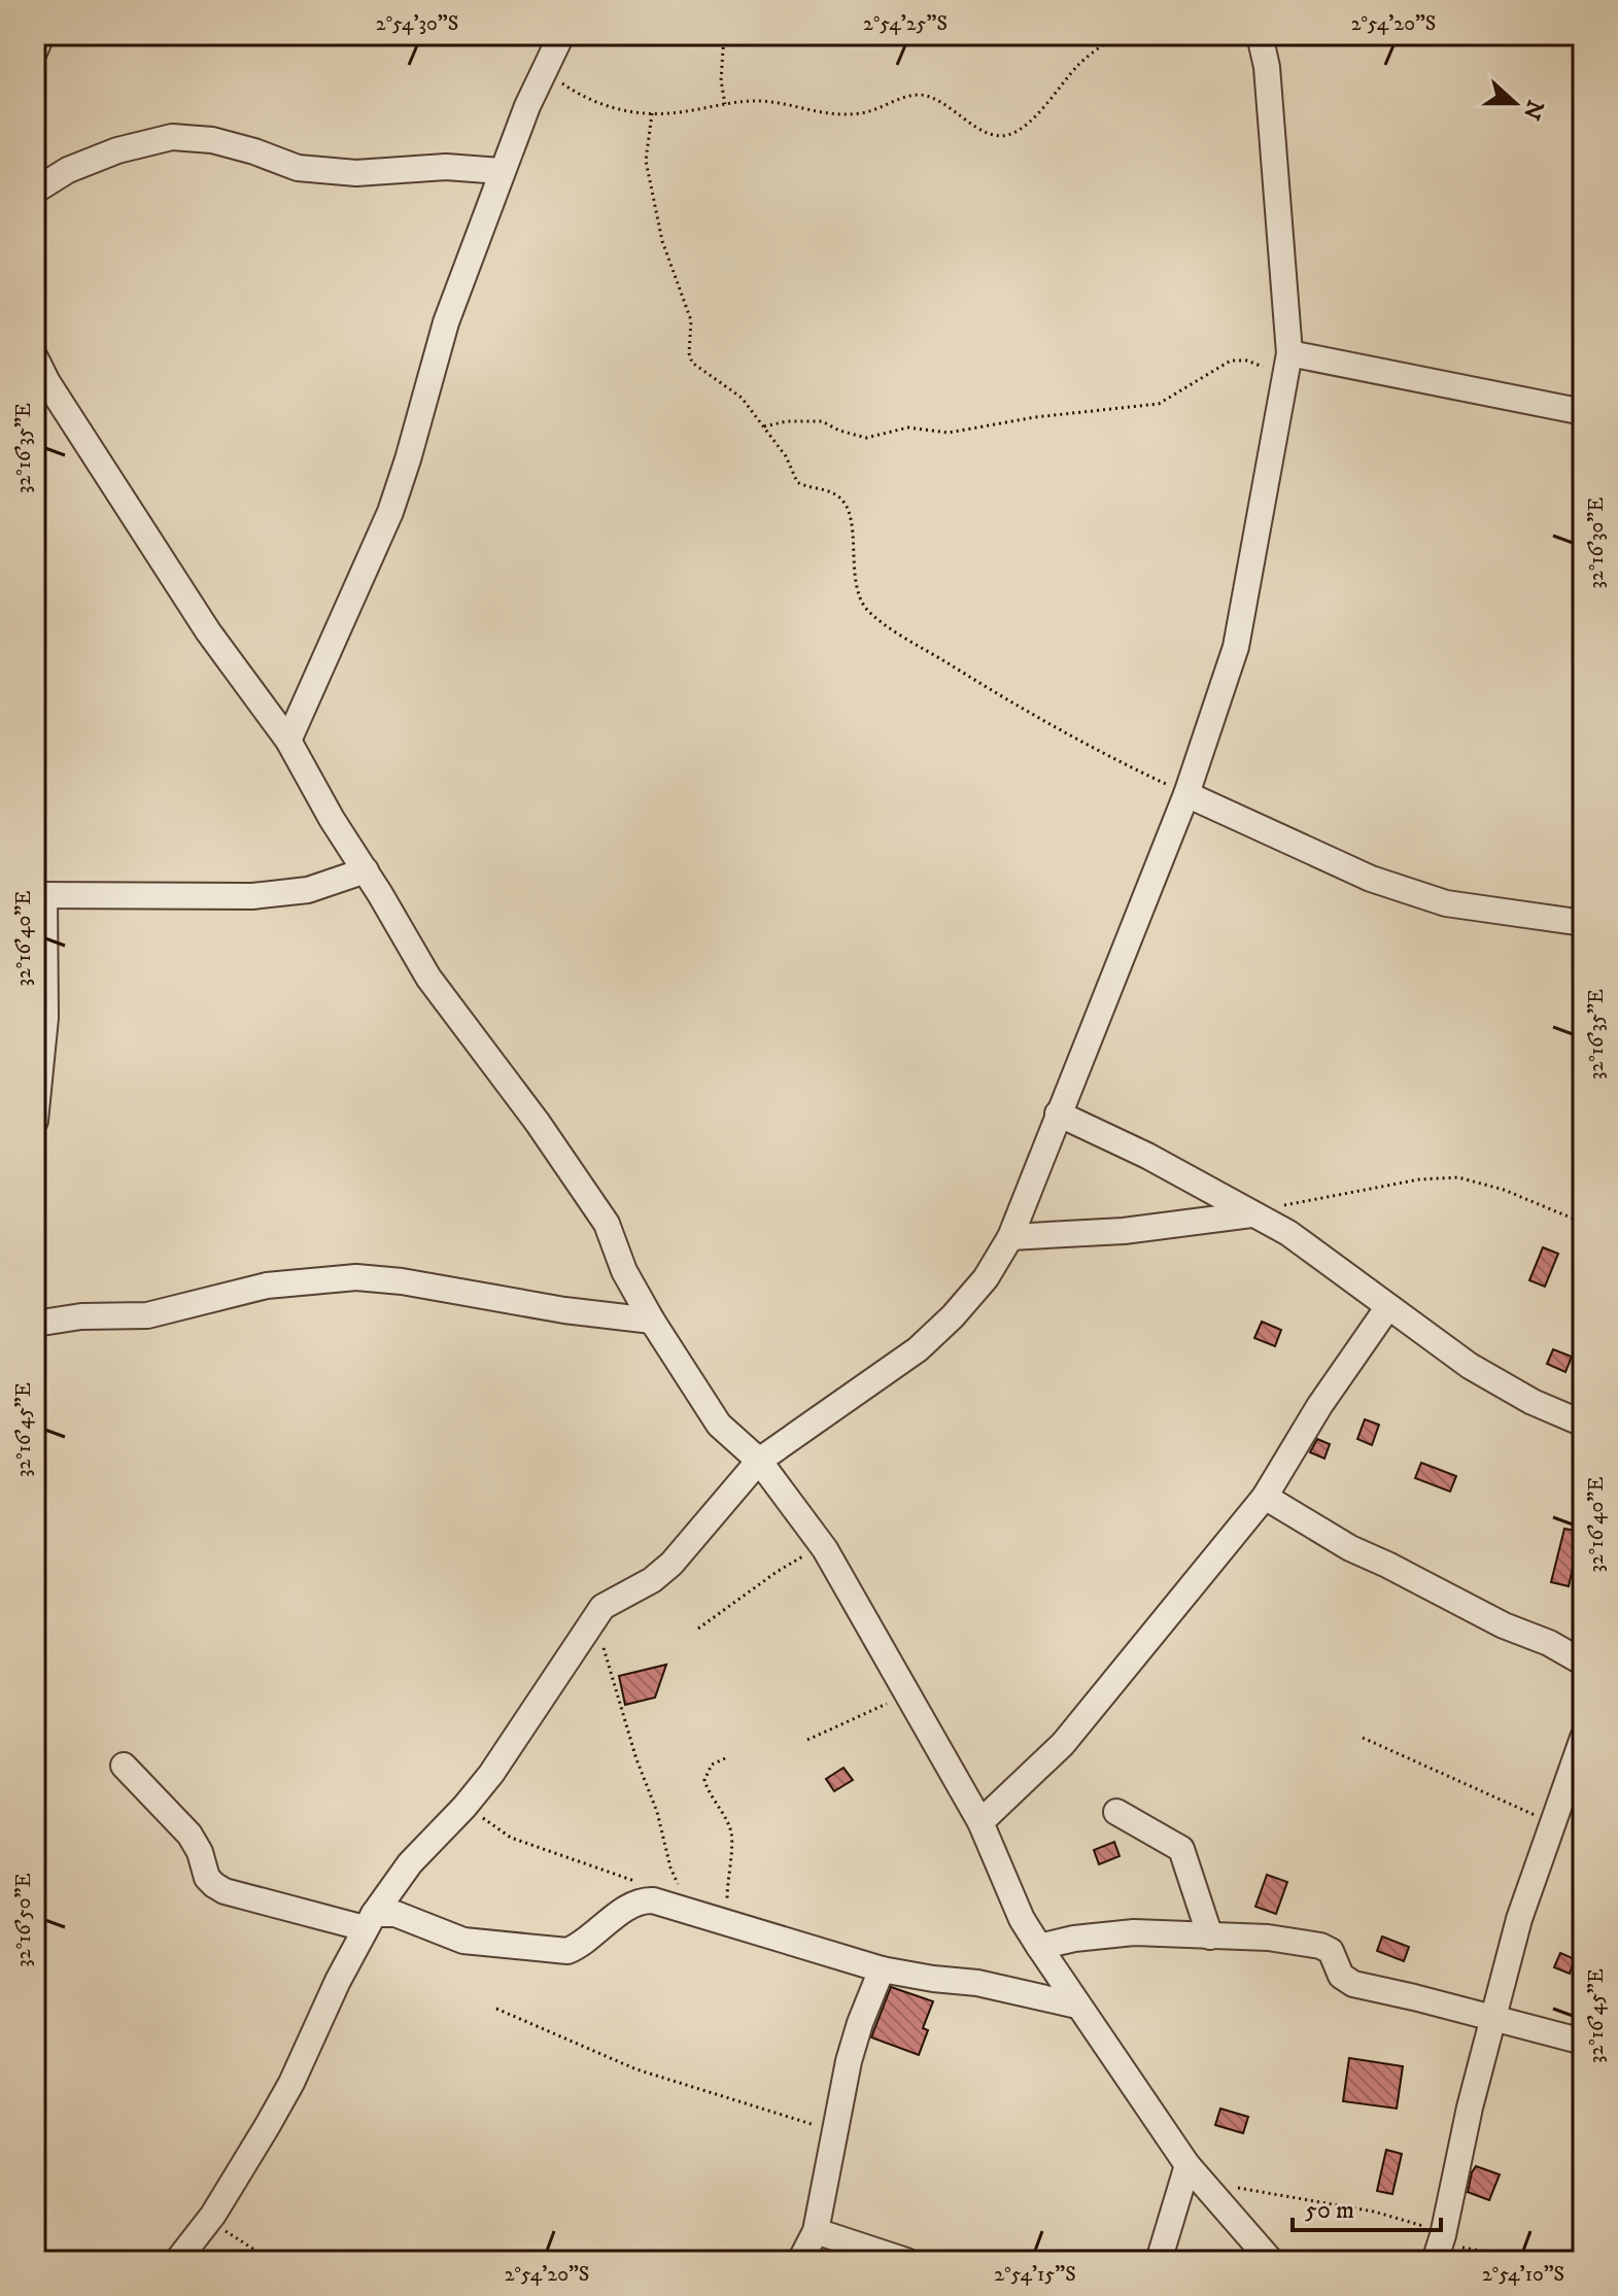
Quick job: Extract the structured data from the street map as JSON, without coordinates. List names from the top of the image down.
{
  "scale_bar": "50 m",
  "north": "right",
  "coordinates": [
    "2°54'30\"S",
    "2°54'25\"S",
    "2°54'20\"S",
    "32°16'35\"E",
    "32°16'30\"E",
    "32°16'40\"E",
    "32°16'45\"E",
    "32°16'50\"E",
    "2°54'15\"S",
    "2°54'10\"S"
  ]
}
